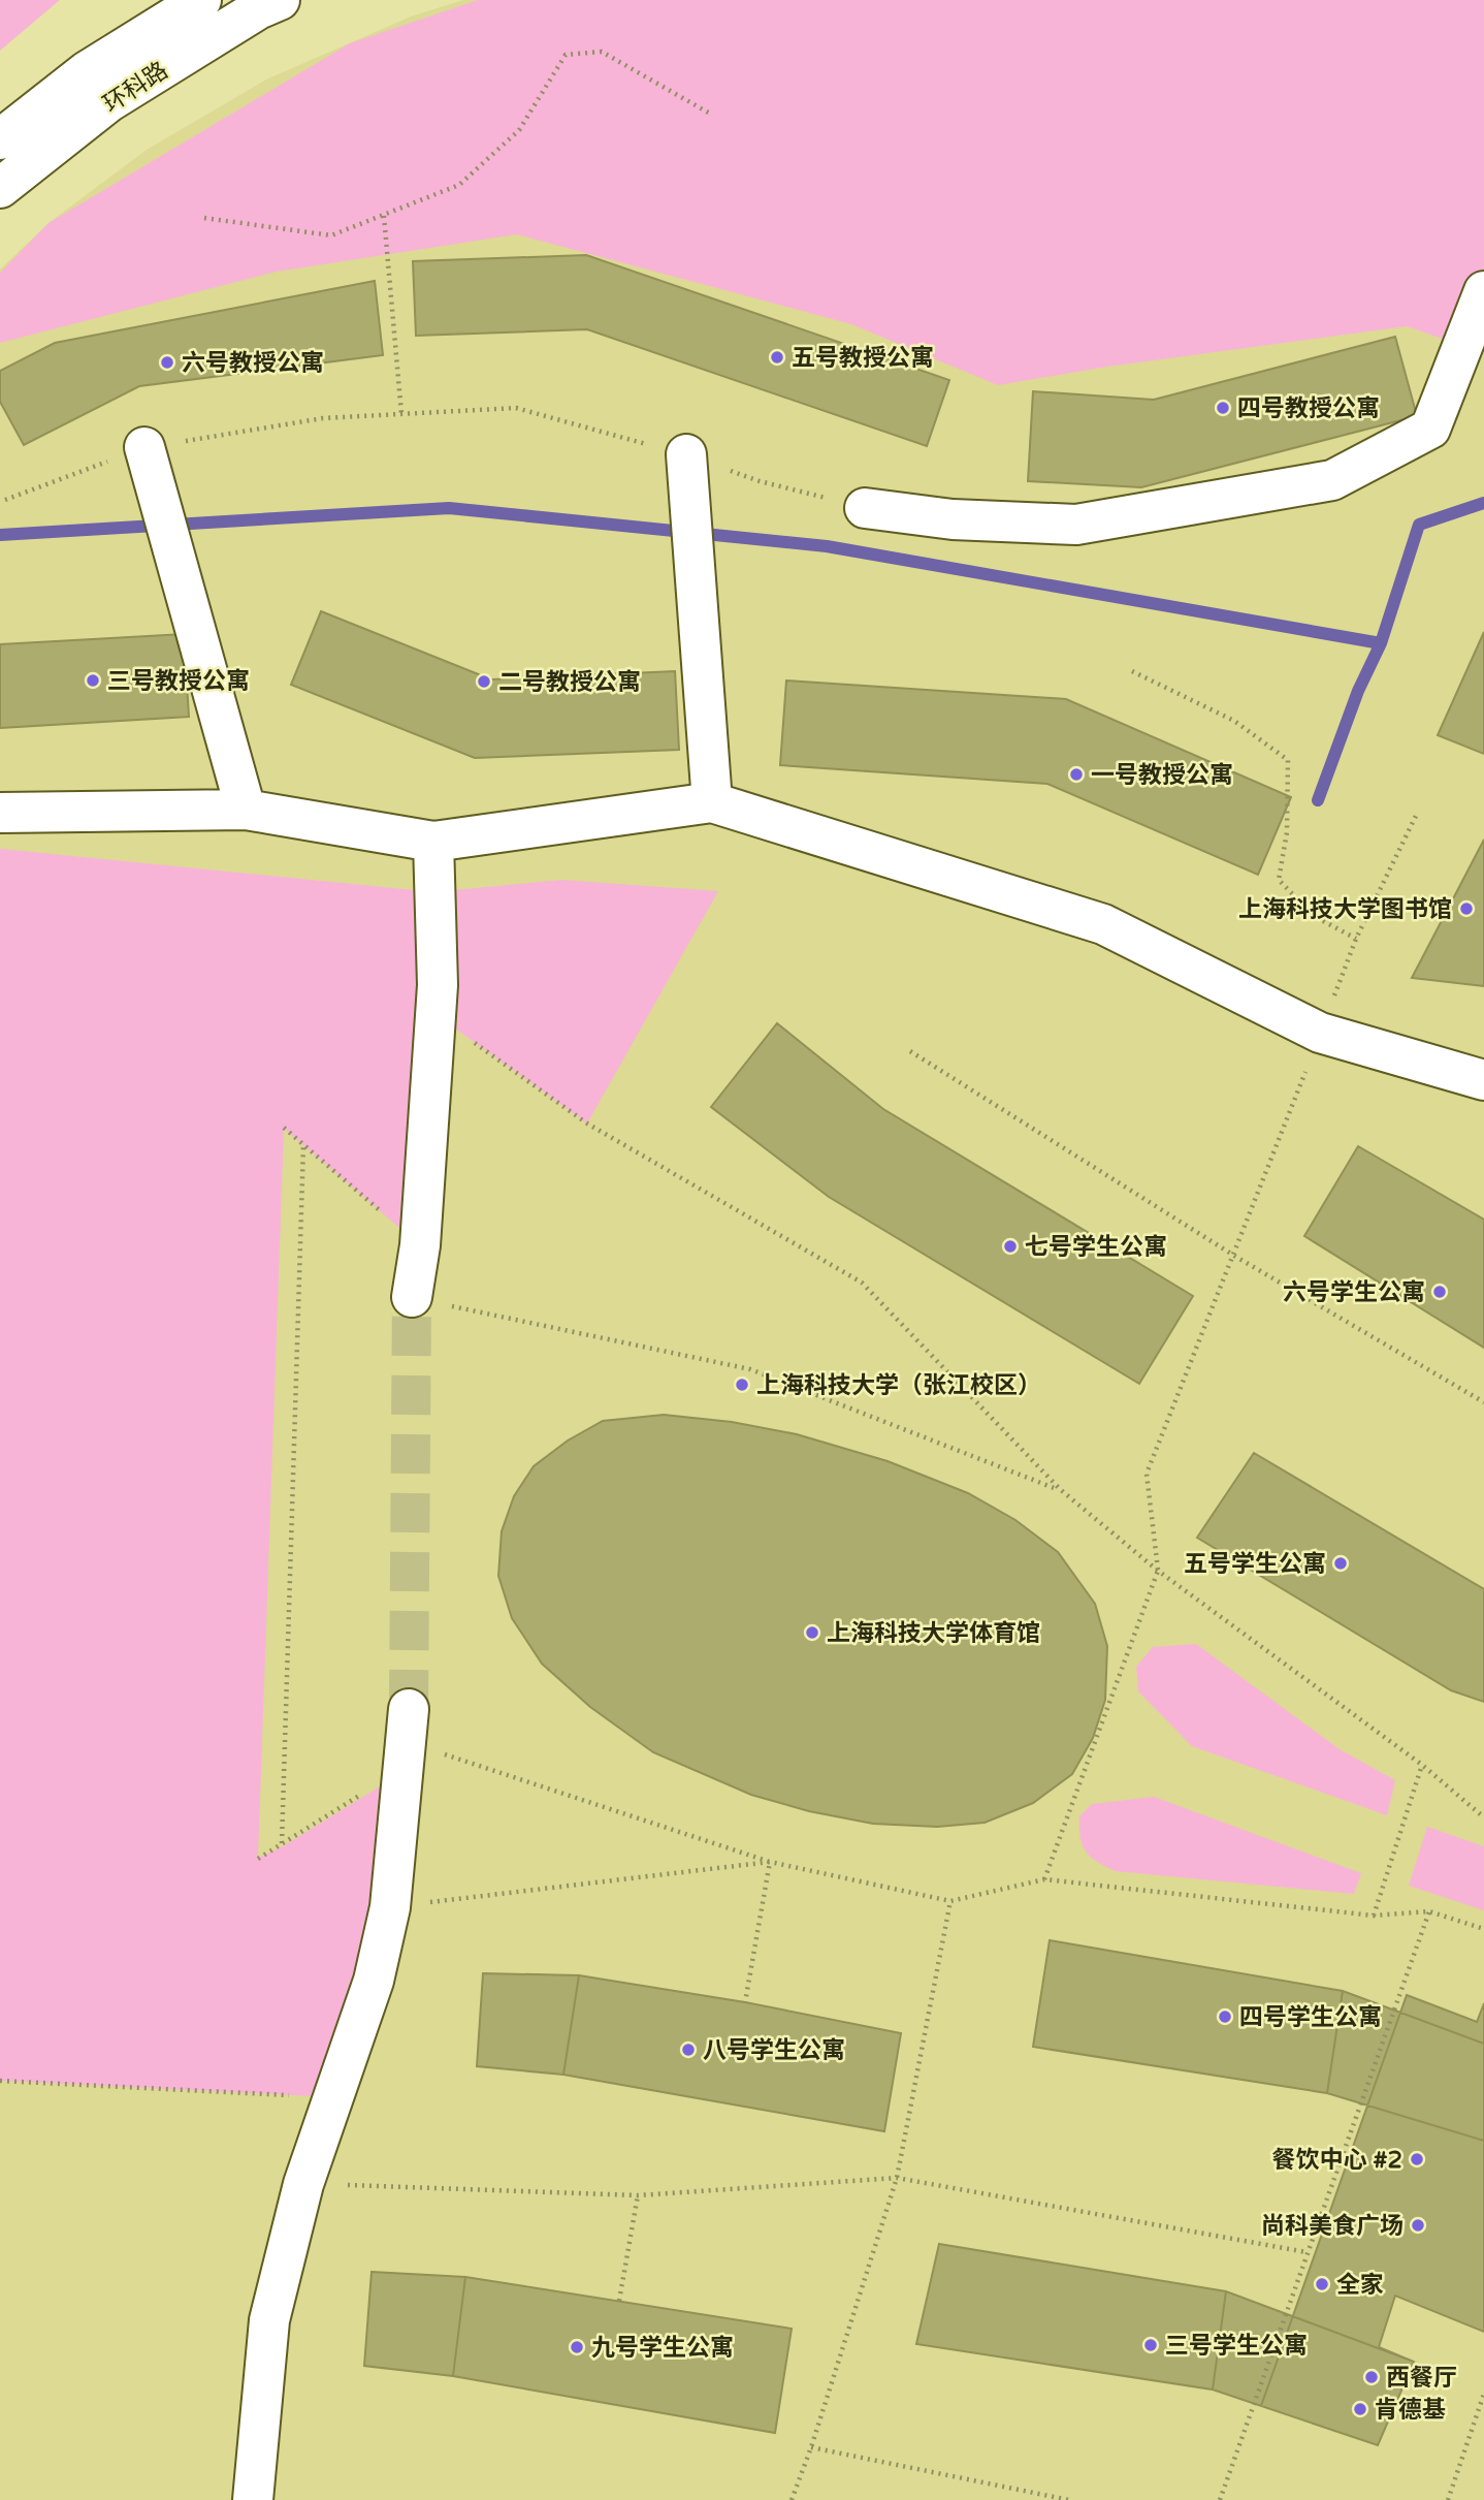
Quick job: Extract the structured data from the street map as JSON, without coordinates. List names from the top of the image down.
{
  "streets": {
    "street": ["环科路"]
  },
  "places": [
    "五号教授公寓",
    "六号教授公寓",
    "四号教授公寓",
    "三号教授公寓",
    "二号教授公寓",
    "一号教授公寓",
    "上海科技大学图书馆",
    "七号学生公寓",
    "六号学生公寓",
    "上海科技大学（张江校区）",
    "五号学生公寓",
    "上海科技大学体育馆",
    "四号学生公寓",
    "八号学生公寓",
    "餐饮中心 #2",
    "尚科美食广场",
    "全家",
    "三号学生公寓",
    "九号学生公寓",
    "西餐厅",
    "肯德基"
  ]
}
